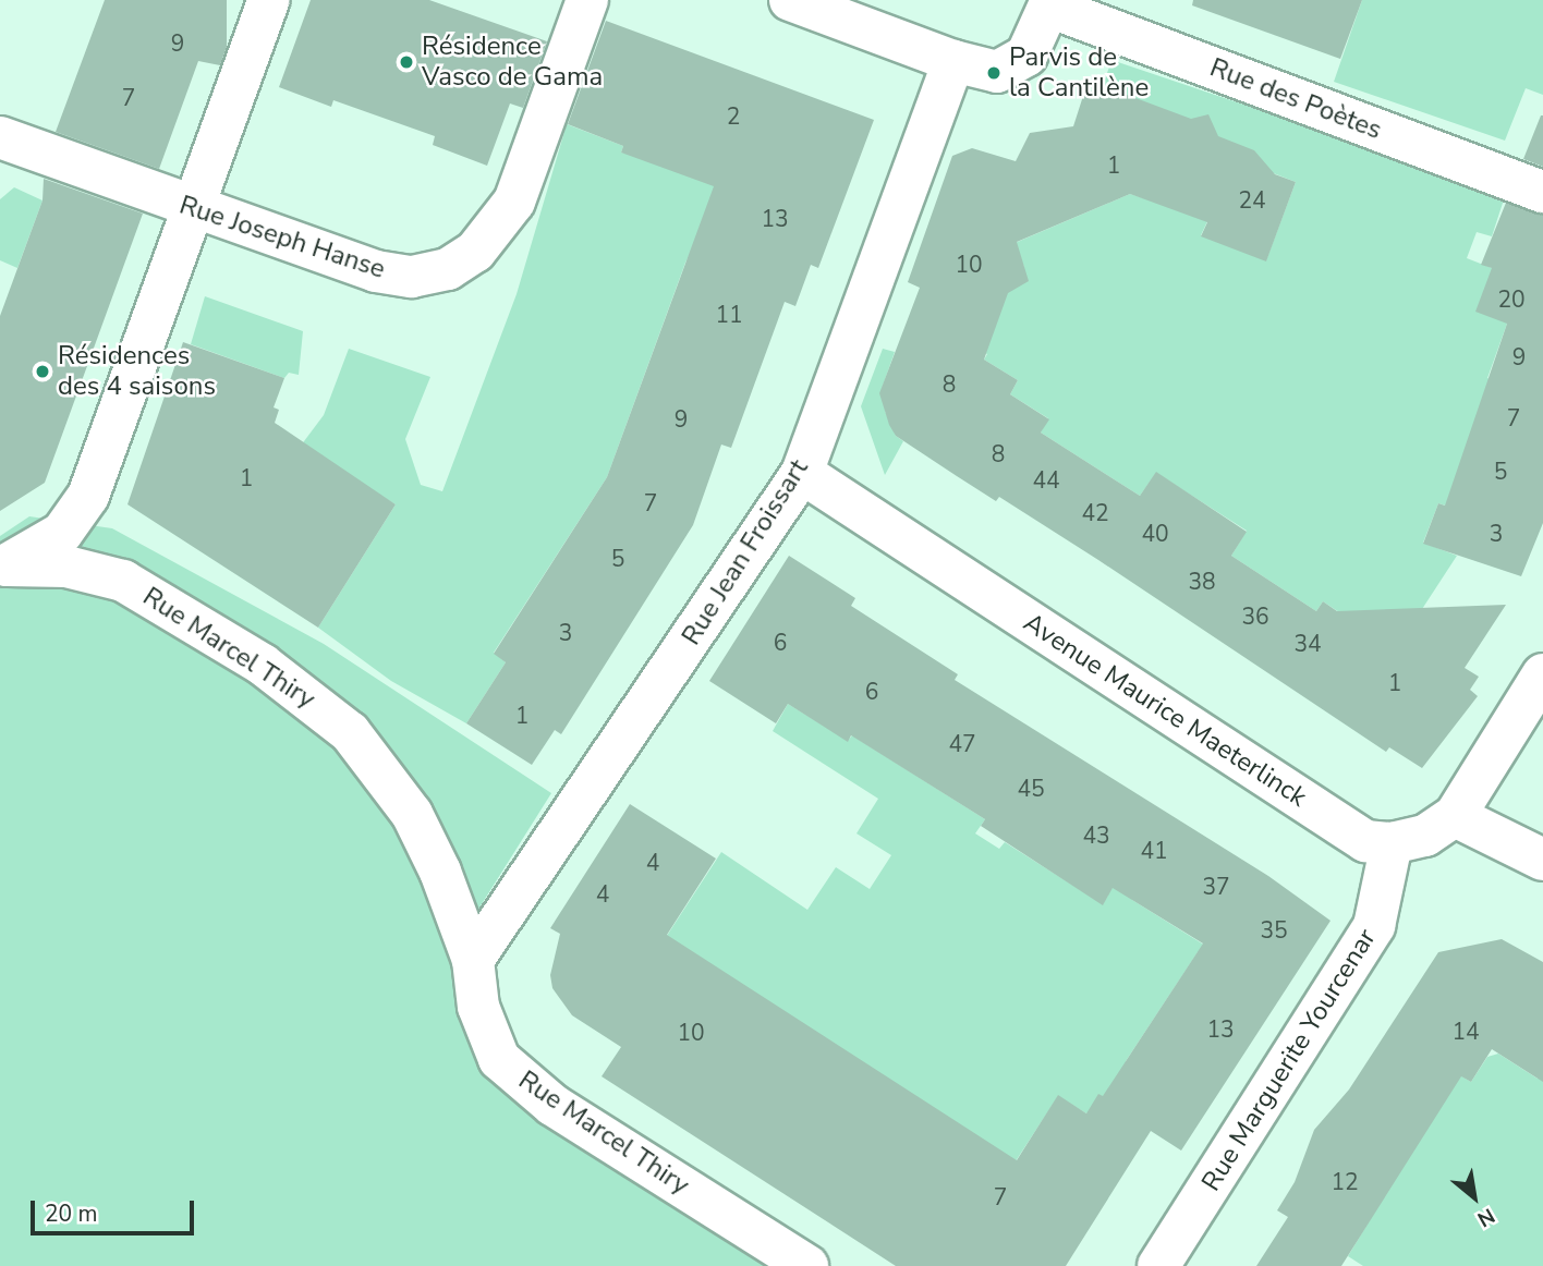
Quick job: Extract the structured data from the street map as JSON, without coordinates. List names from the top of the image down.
{
  "streets": {
    "street": [
      "Rue des Poètes",
      "Rue Joseph Hanse",
      "Rue Jean Froissart",
      "Rue Marcel Thiry",
      "Avenue Maurice Maeterlinck",
      "Rue Marguerite Yourcenar"
    ]
  },
  "crossings": [
    ["Rue Jean Froissart", "Rue Marcel Thiry"],
    ["Rue Jean Froissart", "Avenue Maurice Maeterlinck"],
    ["Avenue Maurice Maeterlinck", "Rue Marguerite Yourcenar"]
  ],
  "places": ["Résidence Vasco de Gama", "Parvis de la Cantilène", "Résidences des 4 saisons"],
  "house_numbers": [
    "9",
    "7",
    "2",
    "1",
    "24",
    "13",
    "10",
    "20",
    "11",
    "9",
    "8",
    "7",
    "9",
    "8",
    "5",
    "1",
    "44",
    "7",
    "42",
    "40",
    "3",
    "5",
    "38",
    "36",
    "3",
    "6",
    "34",
    "1",
    "6",
    "1",
    "47",
    "45",
    "43",
    "41",
    "4",
    "37",
    "4",
    "35",
    "13",
    "14",
    "10",
    "12",
    "7"
  ],
  "scale_bar": "20 m",
  "north": "bottom right"
}
